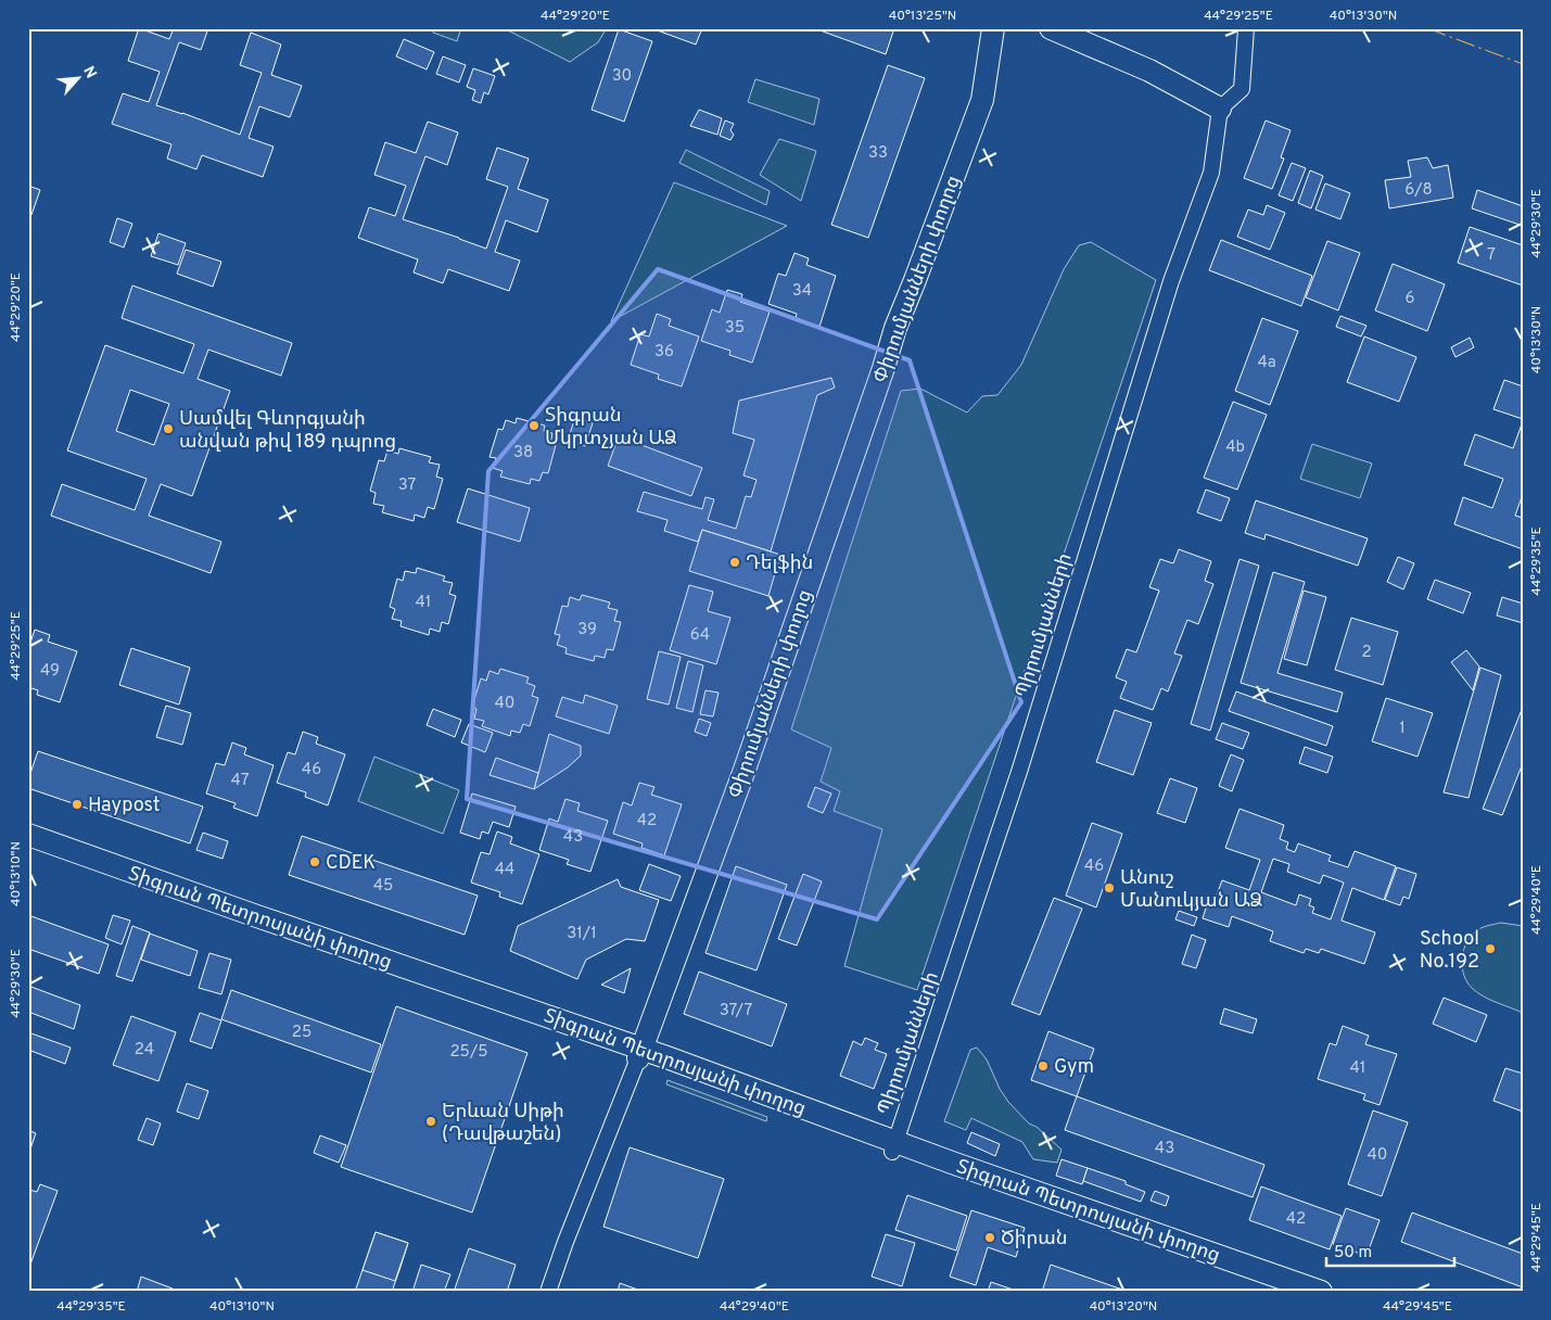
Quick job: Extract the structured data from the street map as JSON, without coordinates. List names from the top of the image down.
{
  "streets": {
    "main road": ["Փիրումյանների փողոց", "Տիգրան Պետրոսյանի փողոց"],
    "street": ["Պիրումյանների"]
  },
  "crossings": [
    ["Փիրումյանների փողոց", "Տիգրան Պետրոսյանի փողոց"],
    ["Պիրումյանների", "Տիգրան Պետրոսյանի փողոց"]
  ],
  "places": [
    "Տիգրան Մկրտչյան ԱՁ",
    "Սամվել Գևորգյանի անվան թիվ 189 դպրոց",
    "Դելֆին",
    "Haypost",
    "CDEK",
    "Անուշ Մանուկյան ԱՁ",
    "School No.192",
    "Gym",
    "Երևան Սիթի (Դավթաշեն)",
    "Ծիրան"
  ],
  "house_numbers": [
    "30",
    "33",
    "6/8",
    "7",
    "34",
    "6",
    "35",
    "36",
    "4a",
    "4b",
    "38",
    "37",
    "41",
    "39",
    "64",
    "2",
    "49",
    "40",
    "1",
    "46",
    "47",
    "42",
    "43",
    "46",
    "44",
    "45",
    "31/1",
    "37/7",
    "25",
    "24",
    "25/5",
    "41",
    "43",
    "40",
    "42"
  ],
  "scale_bar": "50 m",
  "north": "top right",
  "coordinates": [
    "44°29'20\"E",
    "40°13'25\"N",
    "44°29'25\"E",
    "40°13'30\"N",
    "44°29'30\"E",
    "44°29'35\"E",
    "40°13'10\"N",
    "44°29'40\"E",
    "44°29'45\"E",
    "40°13'20\"N"
  ]
}
